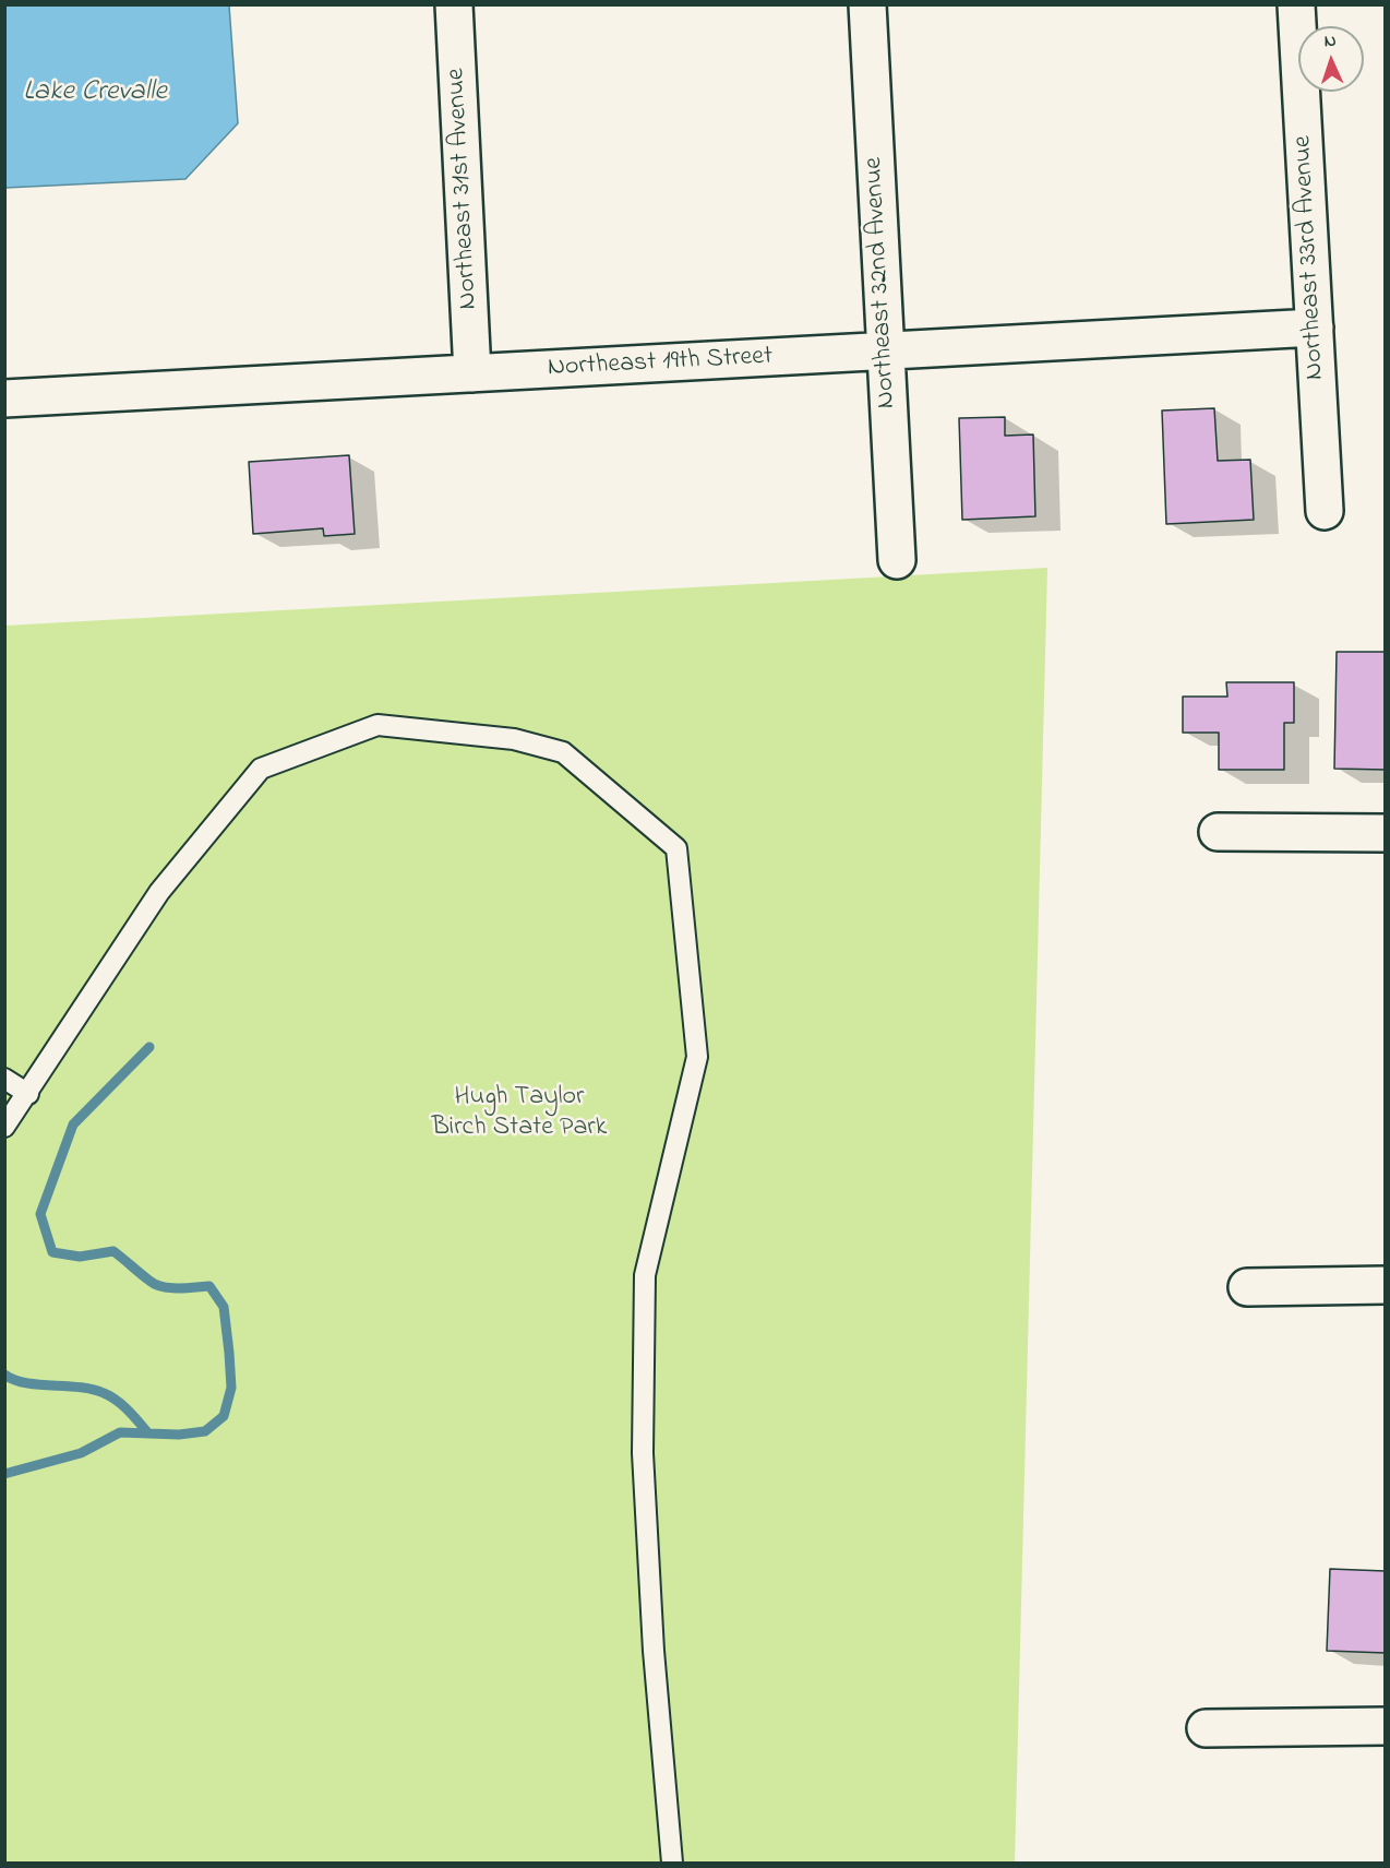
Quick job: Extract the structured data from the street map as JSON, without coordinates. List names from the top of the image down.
{
  "streets": {
    "street": [
      "Northeast 31st Avenue",
      "Northeast 33rd Avenue",
      "Northeast 32nd Avenue",
      "Northeast 19th Street"
    ]
  },
  "crossings": [
    ["Northeast 31st Avenue", "Northeast 19th Street"],
    ["Northeast 33rd Avenue", "Northeast 19th Street"],
    ["Northeast 32nd Avenue", "Northeast 19th Street"]
  ],
  "water": ["Lake Crevalle"],
  "parks": ["Hugh Taylor Birch State Park"],
  "north": "top"
}
